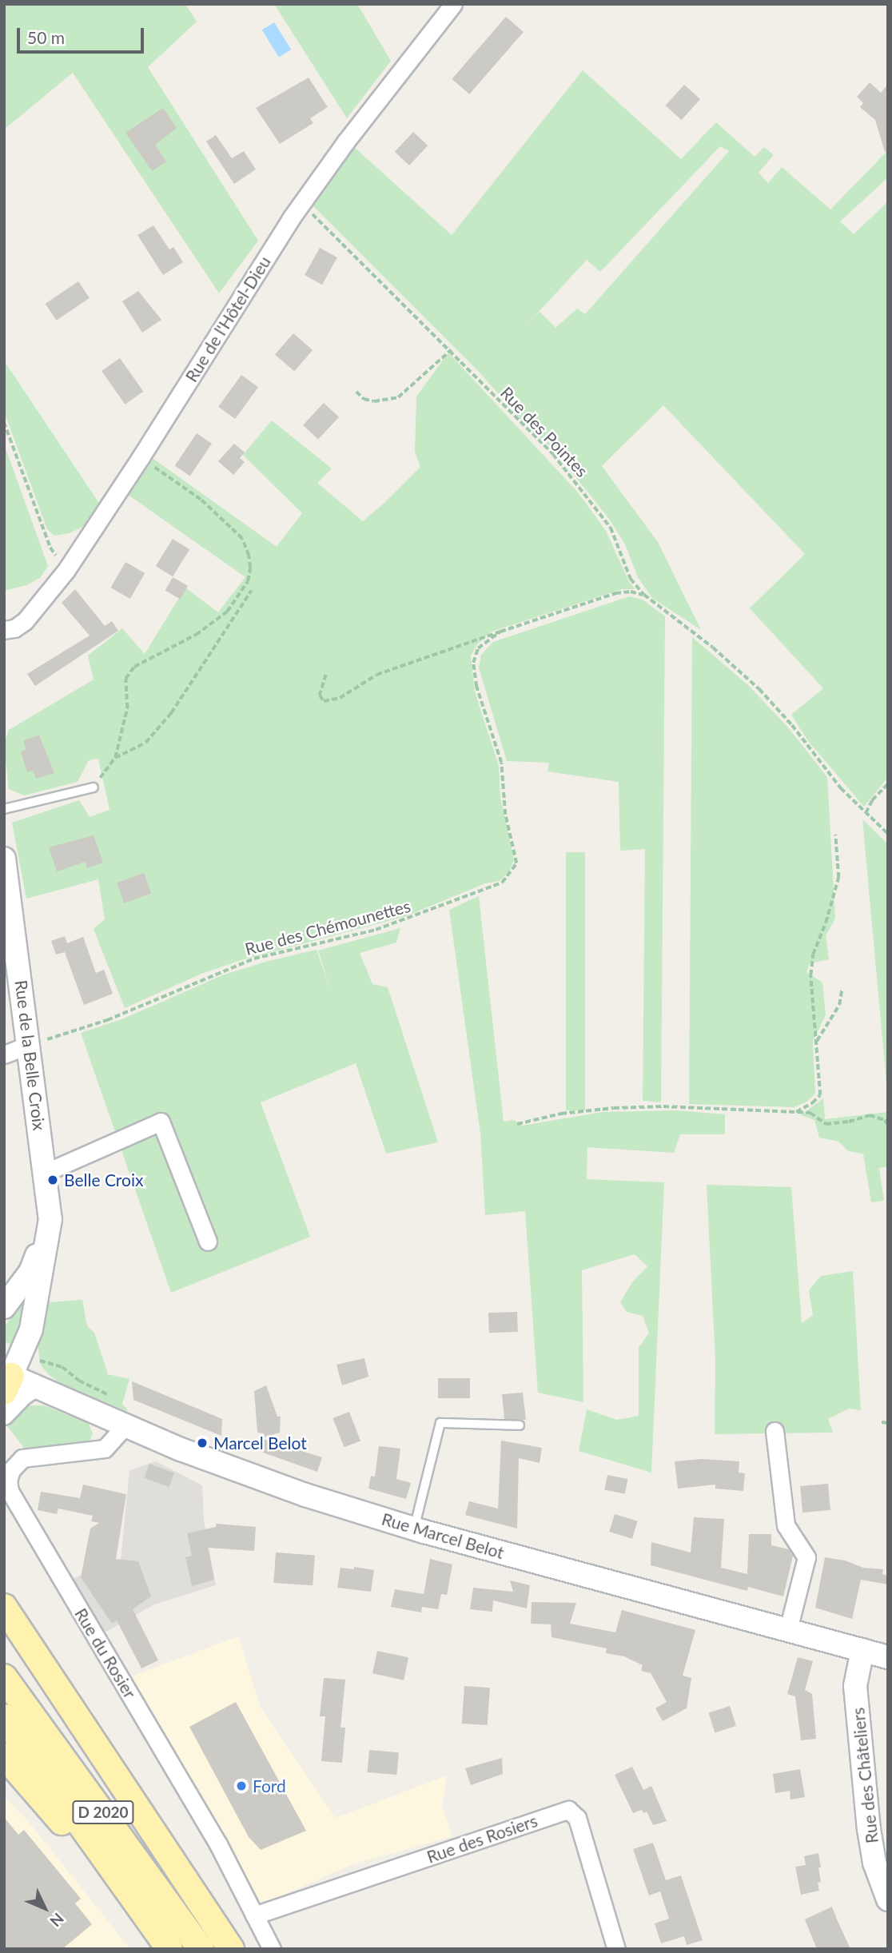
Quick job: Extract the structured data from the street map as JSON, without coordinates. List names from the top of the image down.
{
  "streets": {
    "main road": [
      "Rue de la Belle Croix",
      "Rue Marcel Belot",
      "Rue des Châteliers",
      "D 2020"
    ],
    "street": ["Rue de l'Hôtel-Dieu", "Rue du Rosier", "Rue des Rosiers"],
    "path": ["Rue des Pointes", "Rue des Chémounettes"]
  },
  "crossings": [
    ["Rue de l'Hôtel-Dieu", "Rue des Pointes"],
    ["Rue des Chémounettes", "Rue de la Belle Croix"],
    ["Rue de la Belle Croix", "Rue Marcel Belot"],
    ["Rue Marcel Belot", "Rue du Rosier"],
    ["Rue Marcel Belot", "Rue des Châteliers"],
    ["Rue du Rosier", "Rue des Rosiers"]
  ],
  "places": ["Belle Croix", "Marcel Belot", "Ford"],
  "scale_bar": "50 m",
  "north": "bottom right"
}
